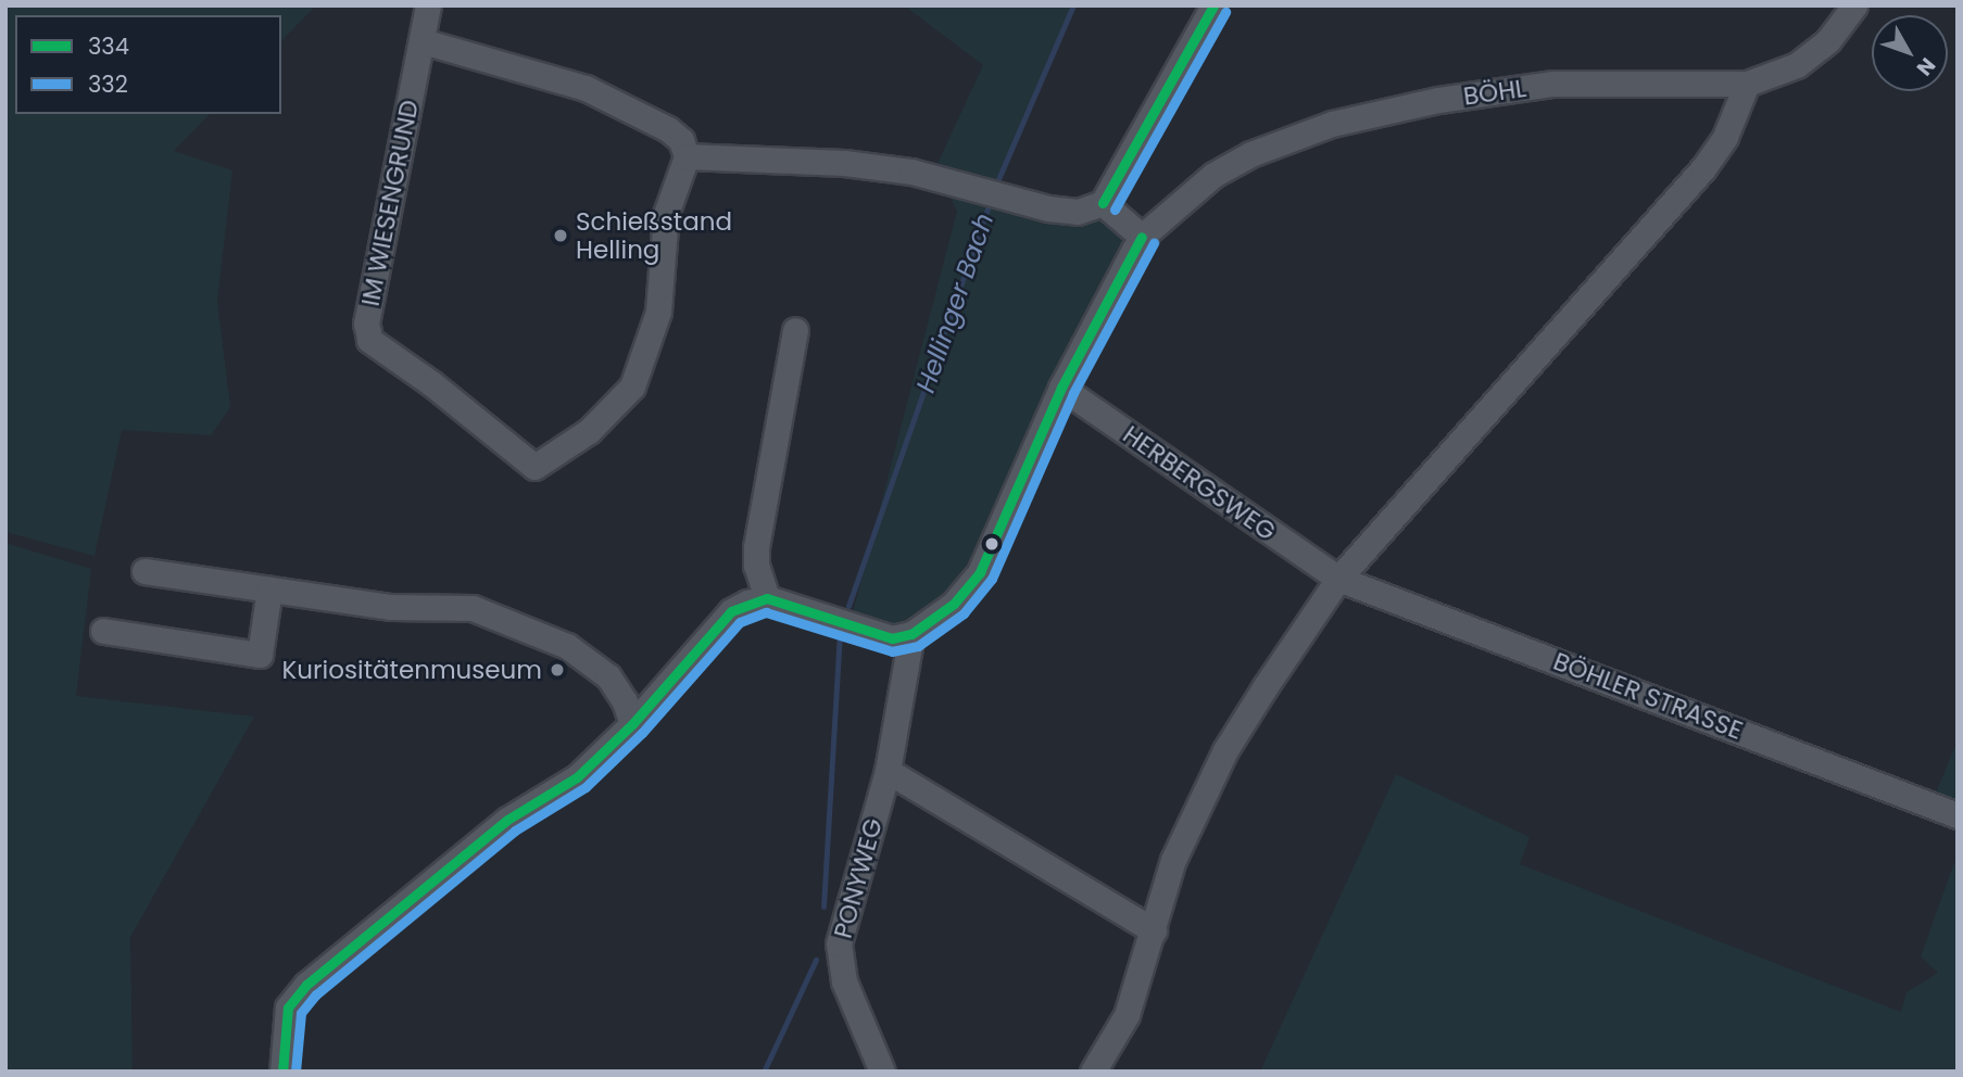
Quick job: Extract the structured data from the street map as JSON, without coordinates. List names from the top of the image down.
{
  "streets": {
    "street": [
      "BÖHL",
      "IM WIESENGRUND",
      "HERBERGSWEG",
      "BÖHLER STRASSE",
      "PONYWEG"
    ]
  },
  "crossings": [
    ["HERBERGSWEG", "BÖHLER STRASSE"]
  ],
  "water": ["Hellinger Bach"],
  "places": ["Schießstand Helling", "Kuriositätenmuseum"],
  "lines": ["transit line 334", "transit line 332"],
  "legend": ["334", "332"],
  "north": "bottom right"
}
